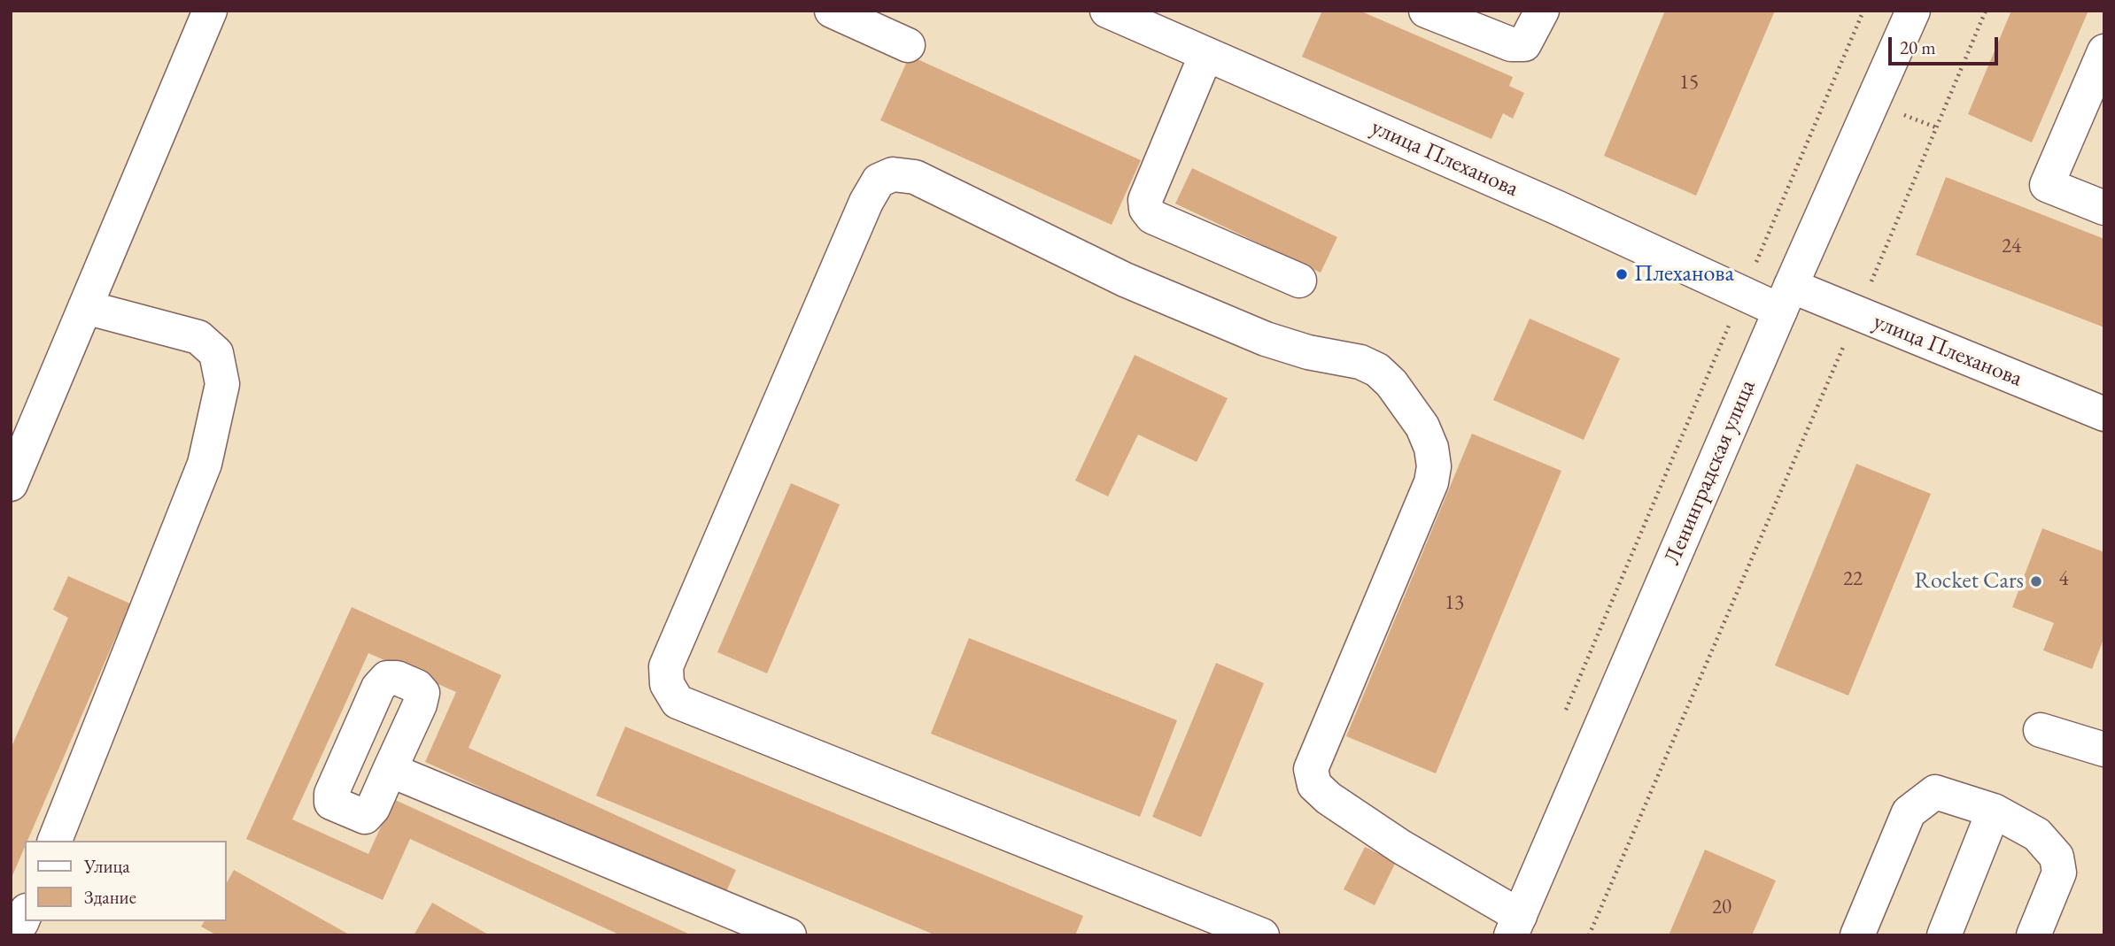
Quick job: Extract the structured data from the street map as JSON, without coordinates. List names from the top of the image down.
{
  "streets": {
    "main road": ["улица Плеханова", "Ленинградская улица"]
  },
  "crossings": [
    ["улица Плеханова", "Ленинградская улица"]
  ],
  "places": ["Плеханова", "Rocket Cars"],
  "house_numbers": [
    "15",
    "24",
    "22",
    "4",
    "13",
    "20"
  ],
  "legend": ["Улица", "Здание"],
  "scale_bar": "20 m"
}
